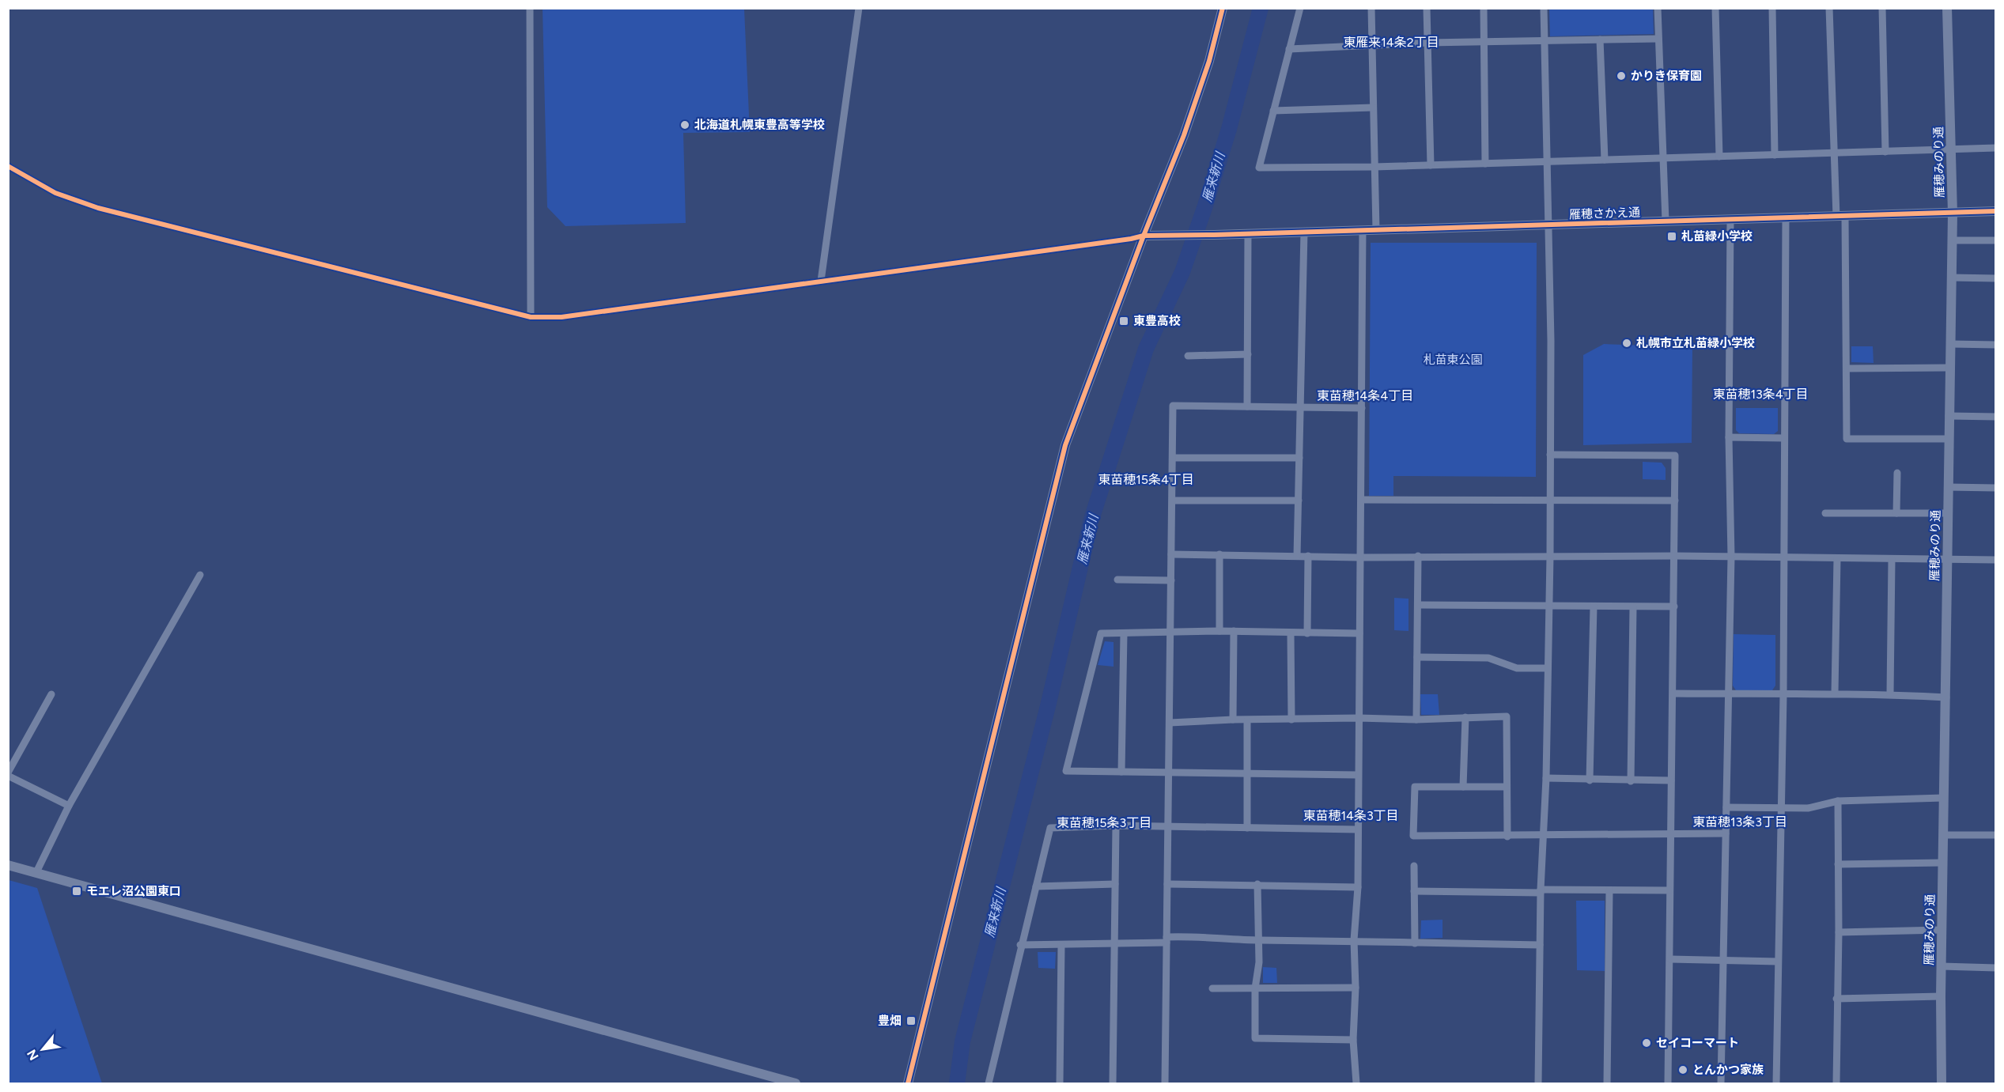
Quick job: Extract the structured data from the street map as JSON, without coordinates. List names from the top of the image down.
{
  "streets": {
    "street": ["雁穂みのり通", "雁穂さかえ通"]
  },
  "crossings": [
    ["雁穂みのり通", "雁穂さかえ通"]
  ],
  "districts": [
    "東雁来14条2丁目",
    "東苗穂13条4丁目",
    "東苗穂14条4丁目",
    "東苗穂15条4丁目",
    "東苗穂14条3丁目",
    "東苗穂13条3丁目",
    "東苗穂15条3丁目"
  ],
  "water": ["雁来新川"],
  "parks": ["札苗東公園"],
  "places": {
    "other": [
      "かりき保育園",
      "北海道札幌東豊高等学校",
      "札幌市立札苗緑小学校",
      "セイコーマート",
      "とんかつ家族"
    ],
    "transit": [
      "札苗緑小学校",
      "東豊高校",
      "モエレ沼公園東口",
      "豊畑"
    ]
  },
  "north": "bottom left"
}
